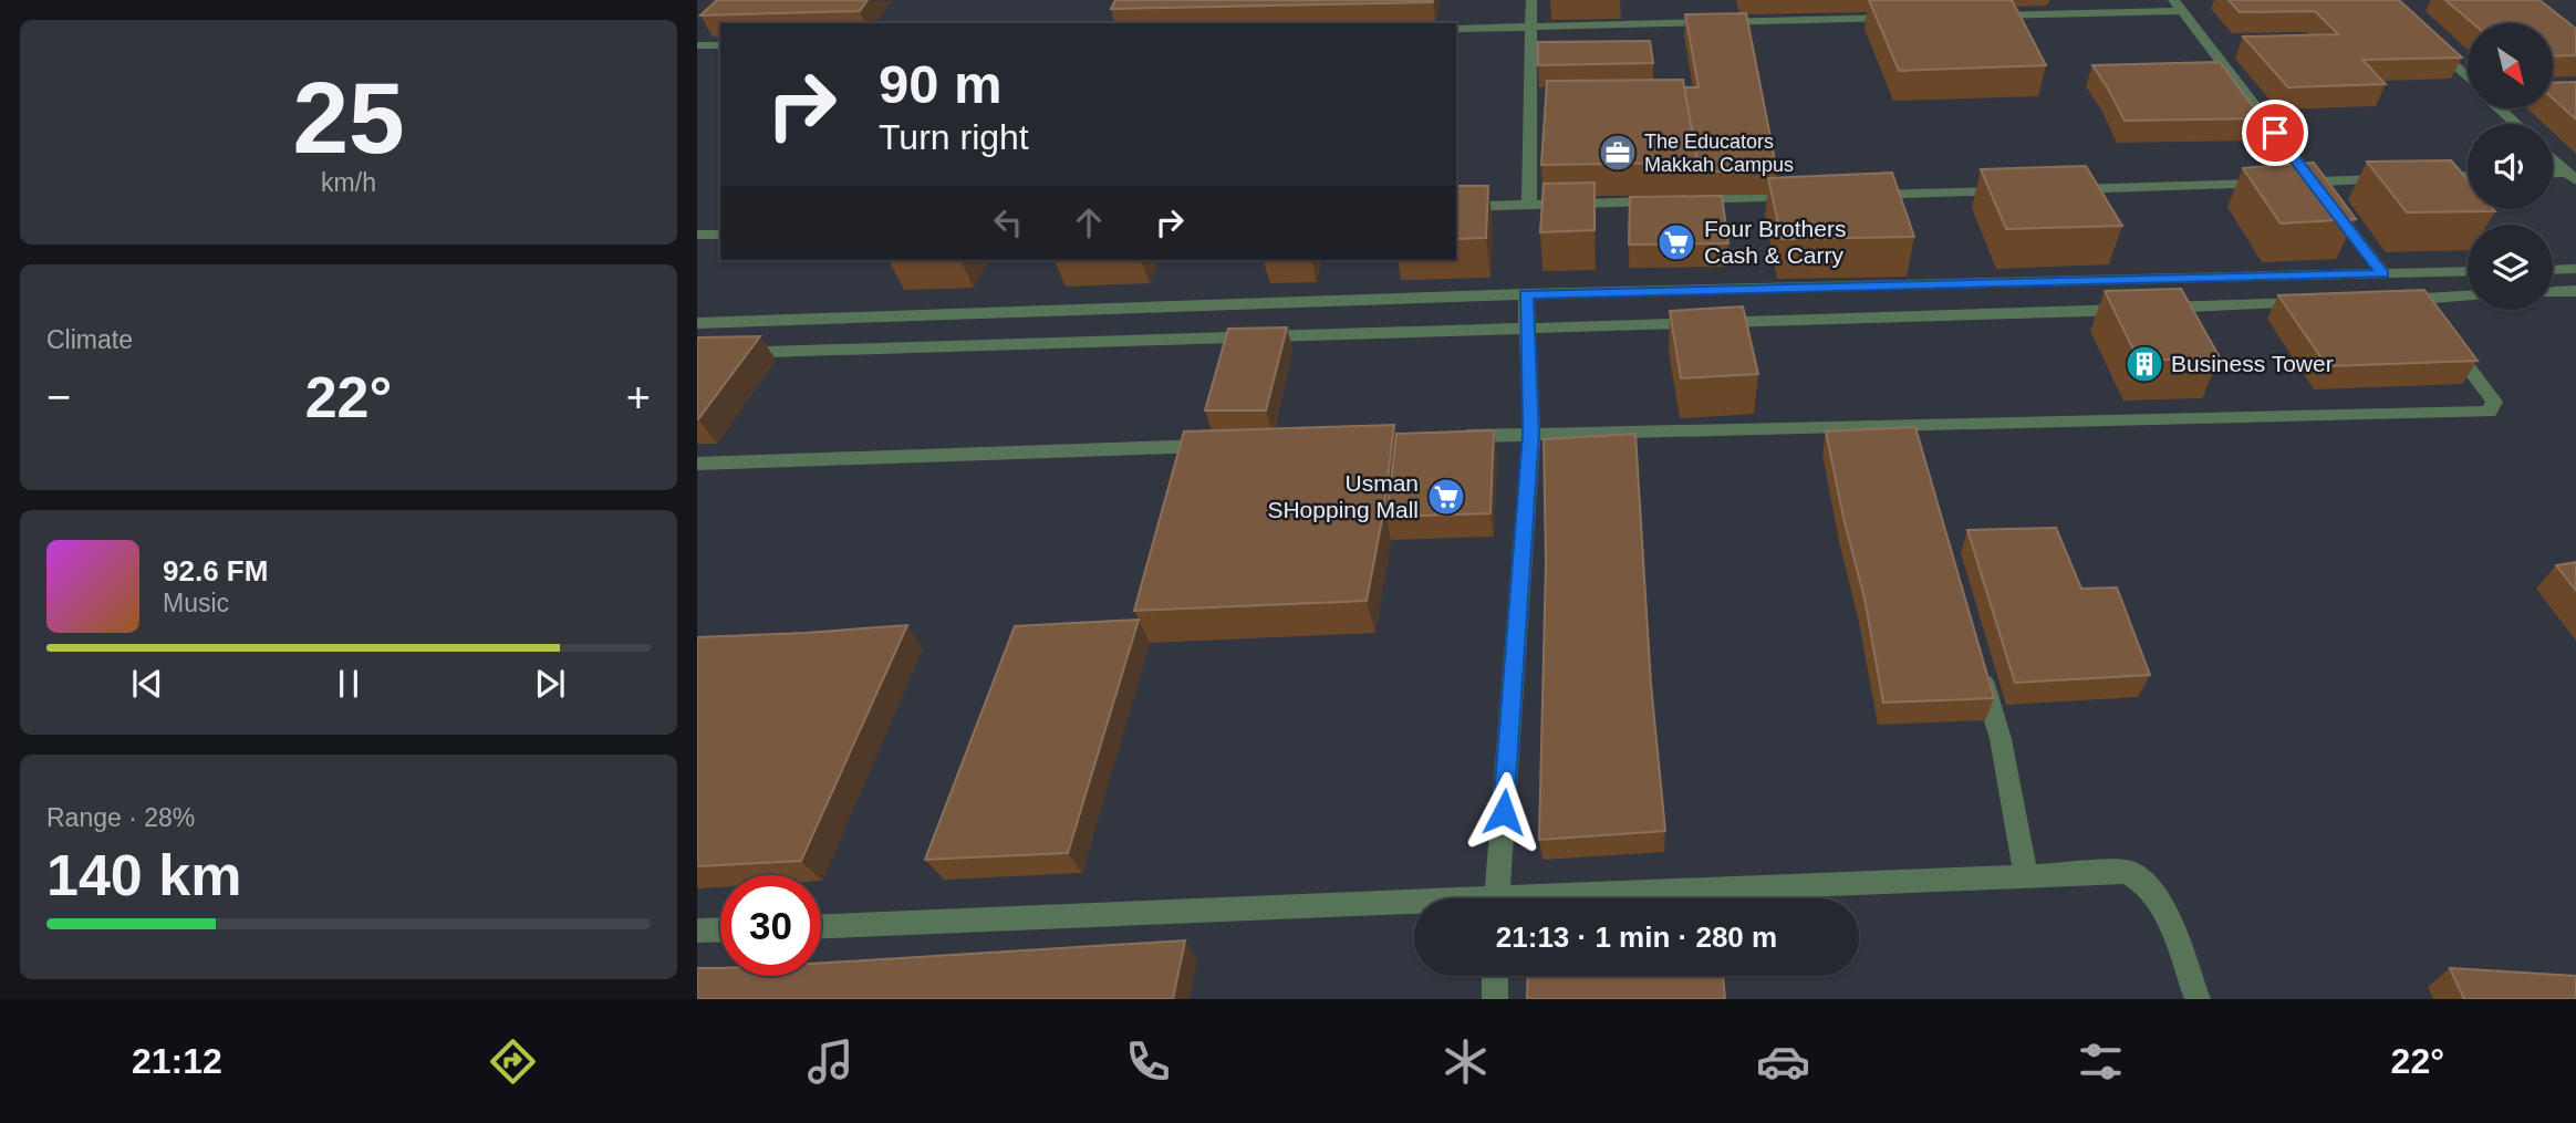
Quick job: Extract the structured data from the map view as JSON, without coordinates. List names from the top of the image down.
{
  "places": {
    "office": ["The Educators Makkah Campus"],
    "supermarket": ["Four Brothers Cash & Carry", "Usman SHopping Mall"],
    "building": ["Business Tower"]
  },
  "north": "bottom right",
  "page": {
    "tile": [
      ["25", "km/h"],
      "Climate",
      ["Range · 28%", "140 km"]
    ],
    "turn": ["90 m", "Turn right"],
    "heat": ["−", "22°", "+"],
    "song": ["92.6 FM", "Music"],
    "limit": "30",
    "trip": "21:13 · 1 min · 280 m",
    "tabs": ["21:12", "22°"]
  }
}
